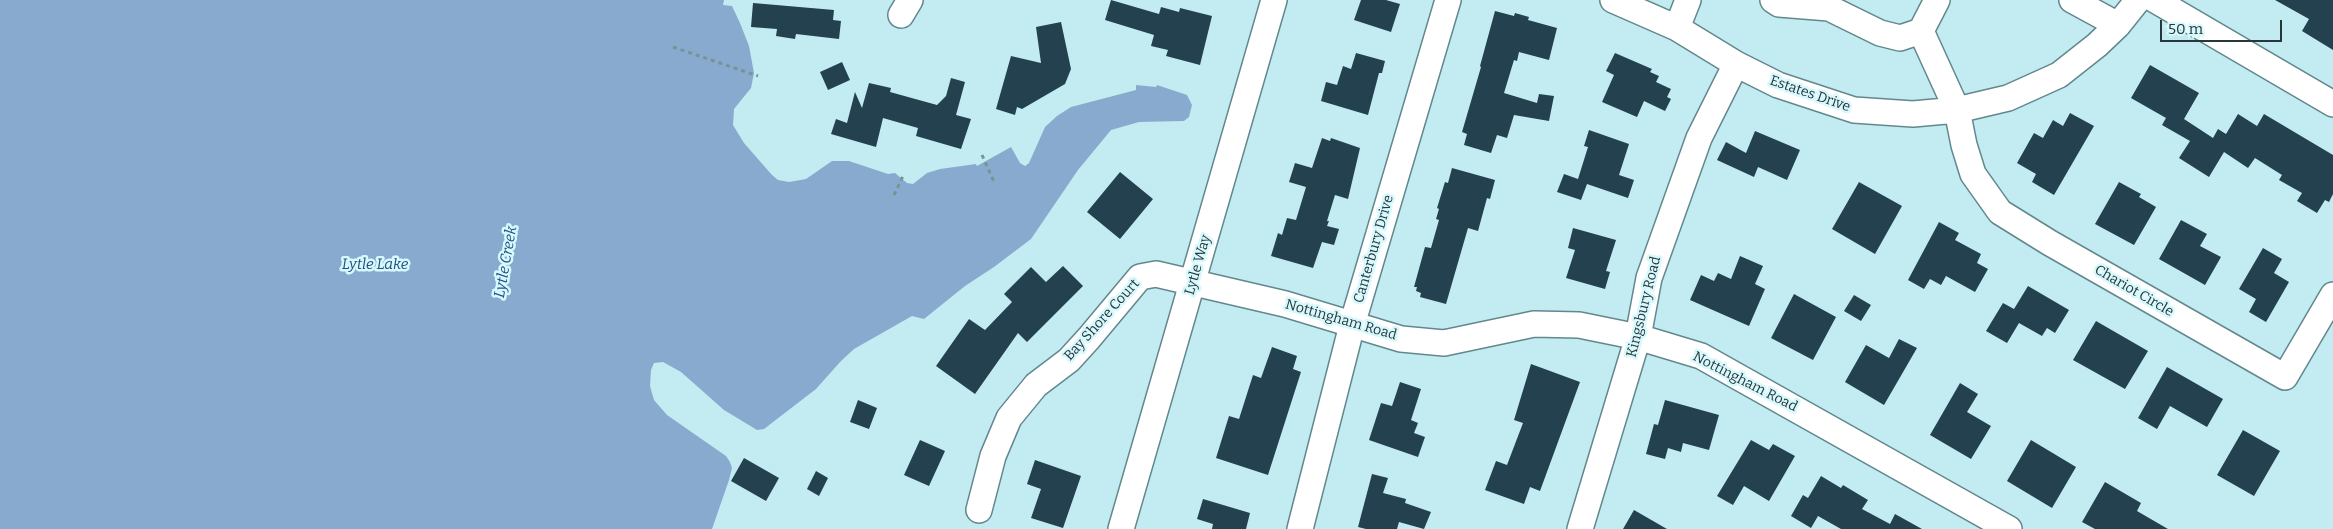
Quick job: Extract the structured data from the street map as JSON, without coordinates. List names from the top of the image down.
{
  "streets": {
    "street": [
      "Estates Drive",
      "Canterbury Drive",
      "Lytle Way",
      "Chariot Circle",
      "Kingsbury Road",
      "Bay Shore Court",
      "Nottingham Road"
    ]
  },
  "crossings": [
    ["Estates Drive", "Chariot Circle"],
    ["Estates Drive", "Kingsbury Road"],
    ["Canterbury Drive", "Nottingham Road"],
    ["Lytle Way", "Bay Shore Court"],
    ["Lytle Way", "Nottingham Road"],
    ["Kingsbury Road", "Nottingham Road"],
    ["Bay Shore Court", "Nottingham Road"]
  ],
  "water": ["Lytle Creek", "Lytle Lake"],
  "scale_bar": "50 m"
}
